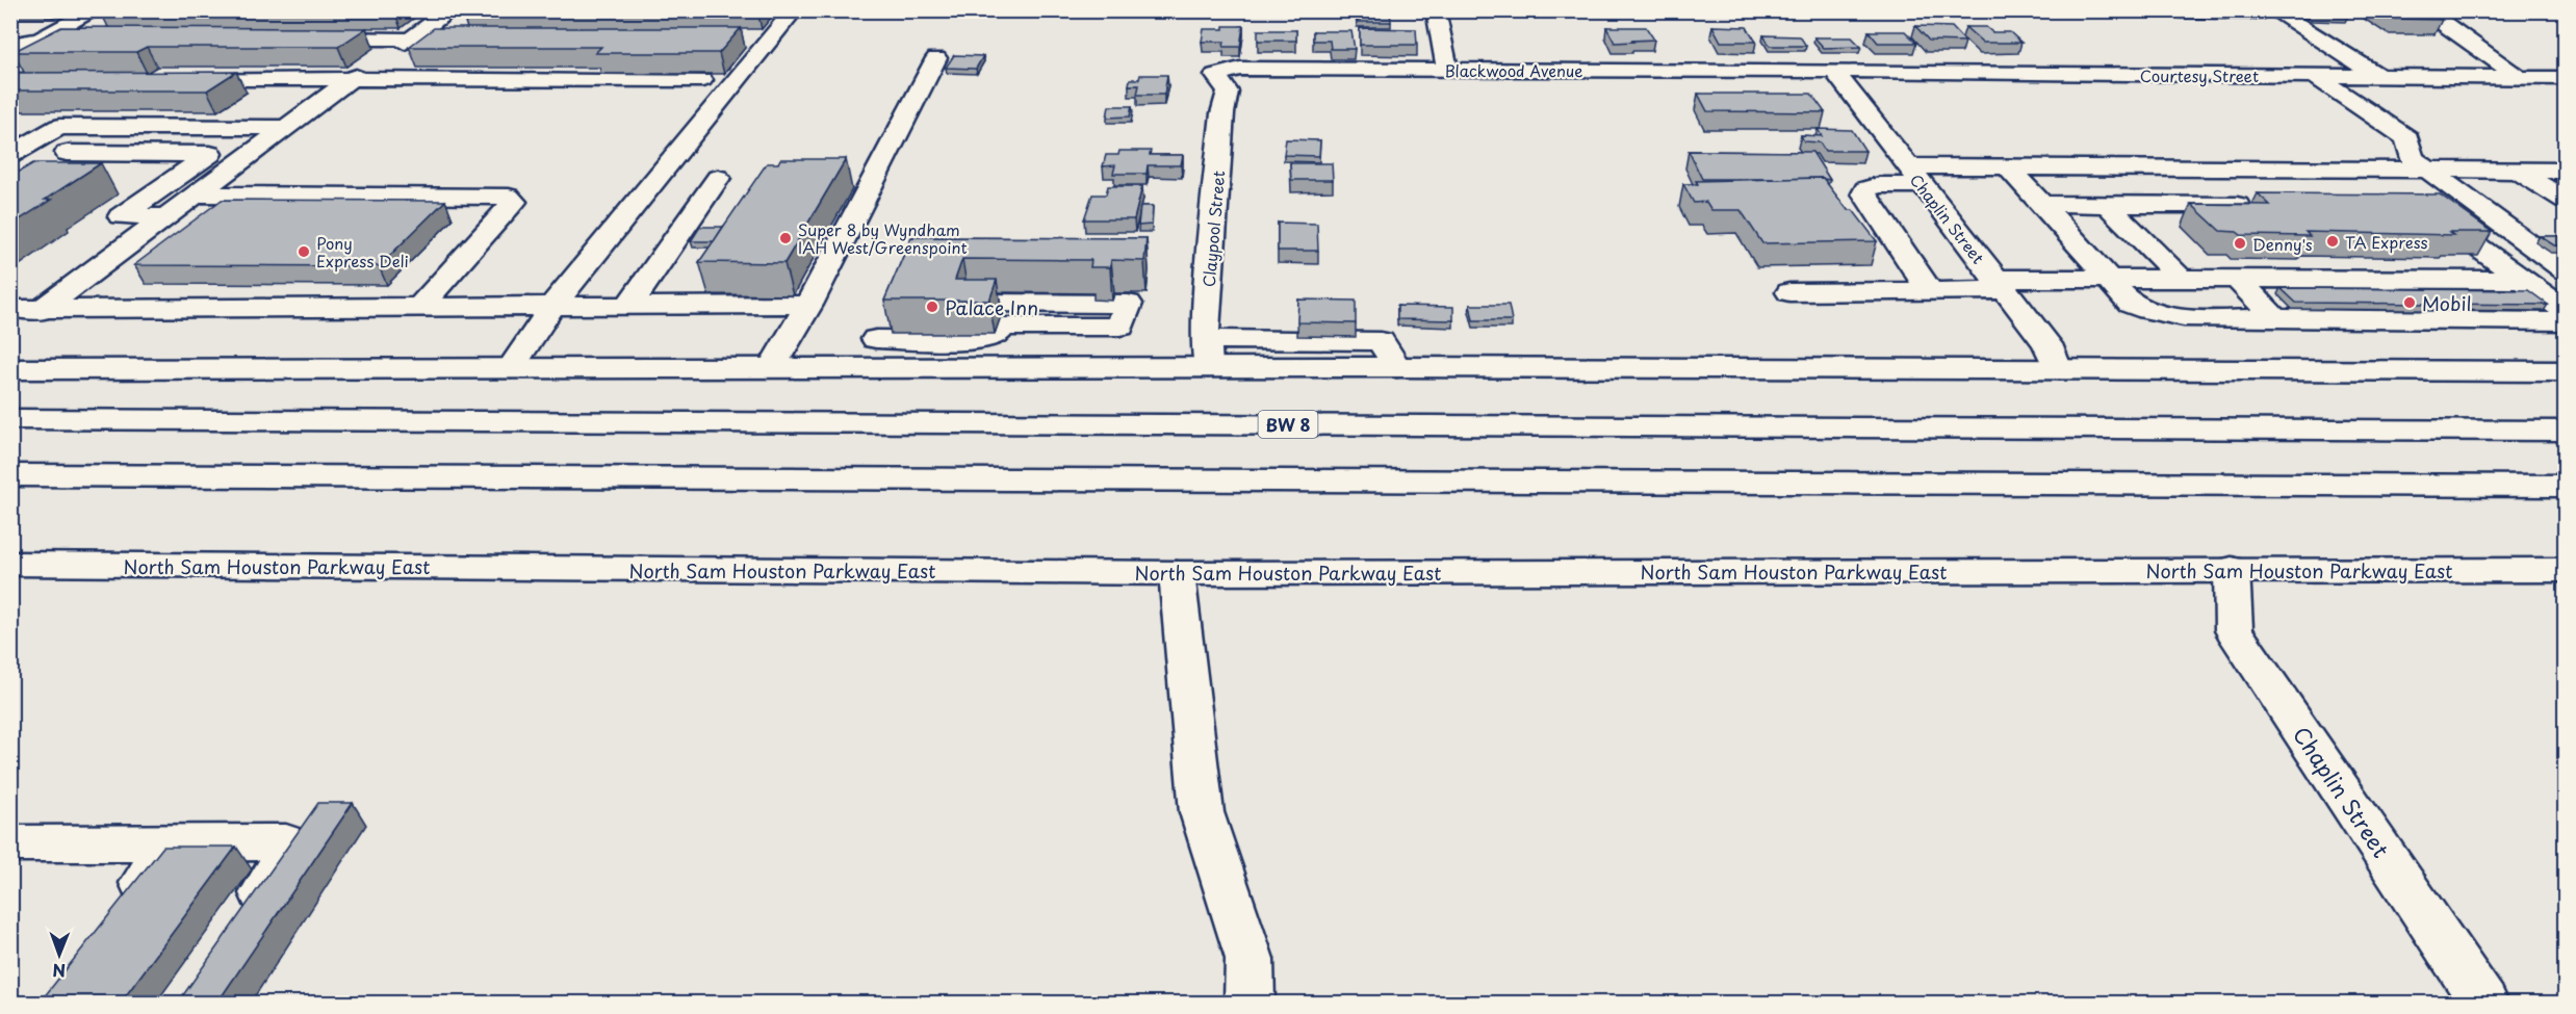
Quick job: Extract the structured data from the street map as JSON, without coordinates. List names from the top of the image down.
{
  "streets": {
    "main road": [
      "Blackwood Avenue",
      "Courtesy Street",
      "Chaplin Street",
      "Claypool Street",
      "BW 8",
      "North Sam Houston Parkway East"
    ]
  },
  "crossings": [
    ["Blackwood Avenue", "Courtesy Street"],
    ["Blackwood Avenue", "Chaplin Street"],
    ["Blackwood Avenue", "Claypool Street"],
    ["Courtesy Street", "Chaplin Street"],
    ["Chaplin Street", "North Sam Houston Parkway East"]
  ],
  "places": [
    "Super 8 by Wyndham IAH West/Greenspoint",
    "TA Express",
    "Denny's",
    "Pony Express Deli",
    "Mobil",
    "Palace Inn"
  ],
  "north": "bottom"
}
